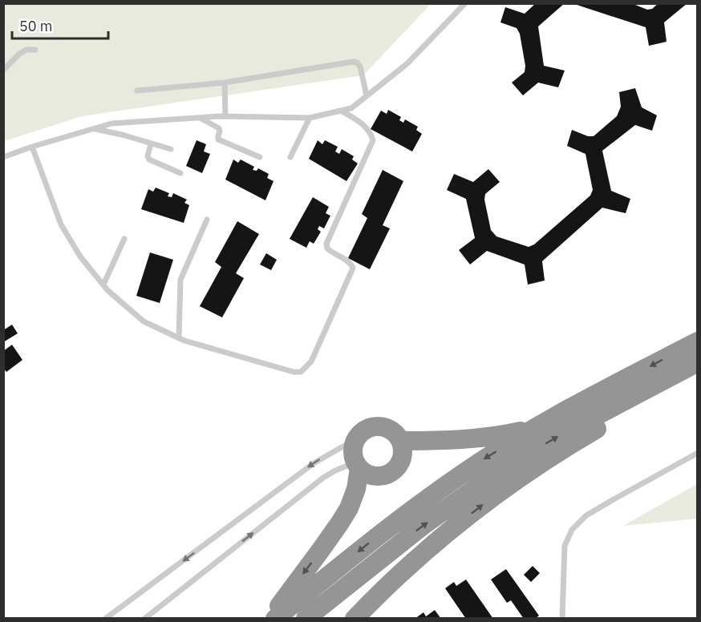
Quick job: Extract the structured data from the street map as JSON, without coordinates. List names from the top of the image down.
{
  "scale_bar": "50 m"
}
